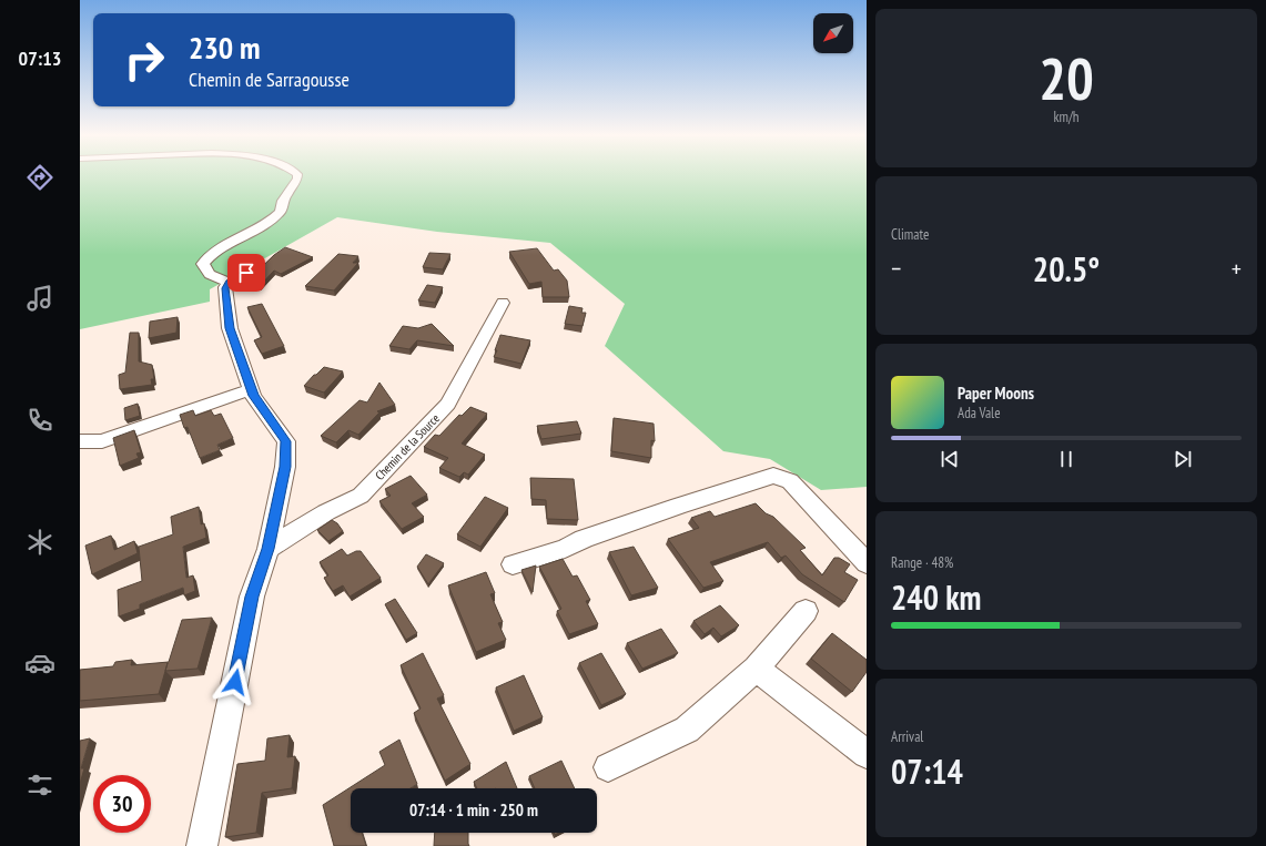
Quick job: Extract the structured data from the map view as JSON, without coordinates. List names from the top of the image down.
{
  "streets": {
    "street": ["Chemin de la Source"]
  },
  "north": "bottom left",
  "page": {
    "tabs": "07:13",
    "tile": [
      ["20", "km/h"],
      "Climate",
      ["Range · 48%", "240 km"],
      ["Arrival", "07:14"]
    ],
    "turn": ["230 m", "Chemin de Sarragousse"],
    "heat": ["−", "20.5°", "+"],
    "song": ["Paper Moons", "Ada Vale"],
    "limit": "30",
    "trip": "07:14 · 1 min · 250 m"
  }
}
